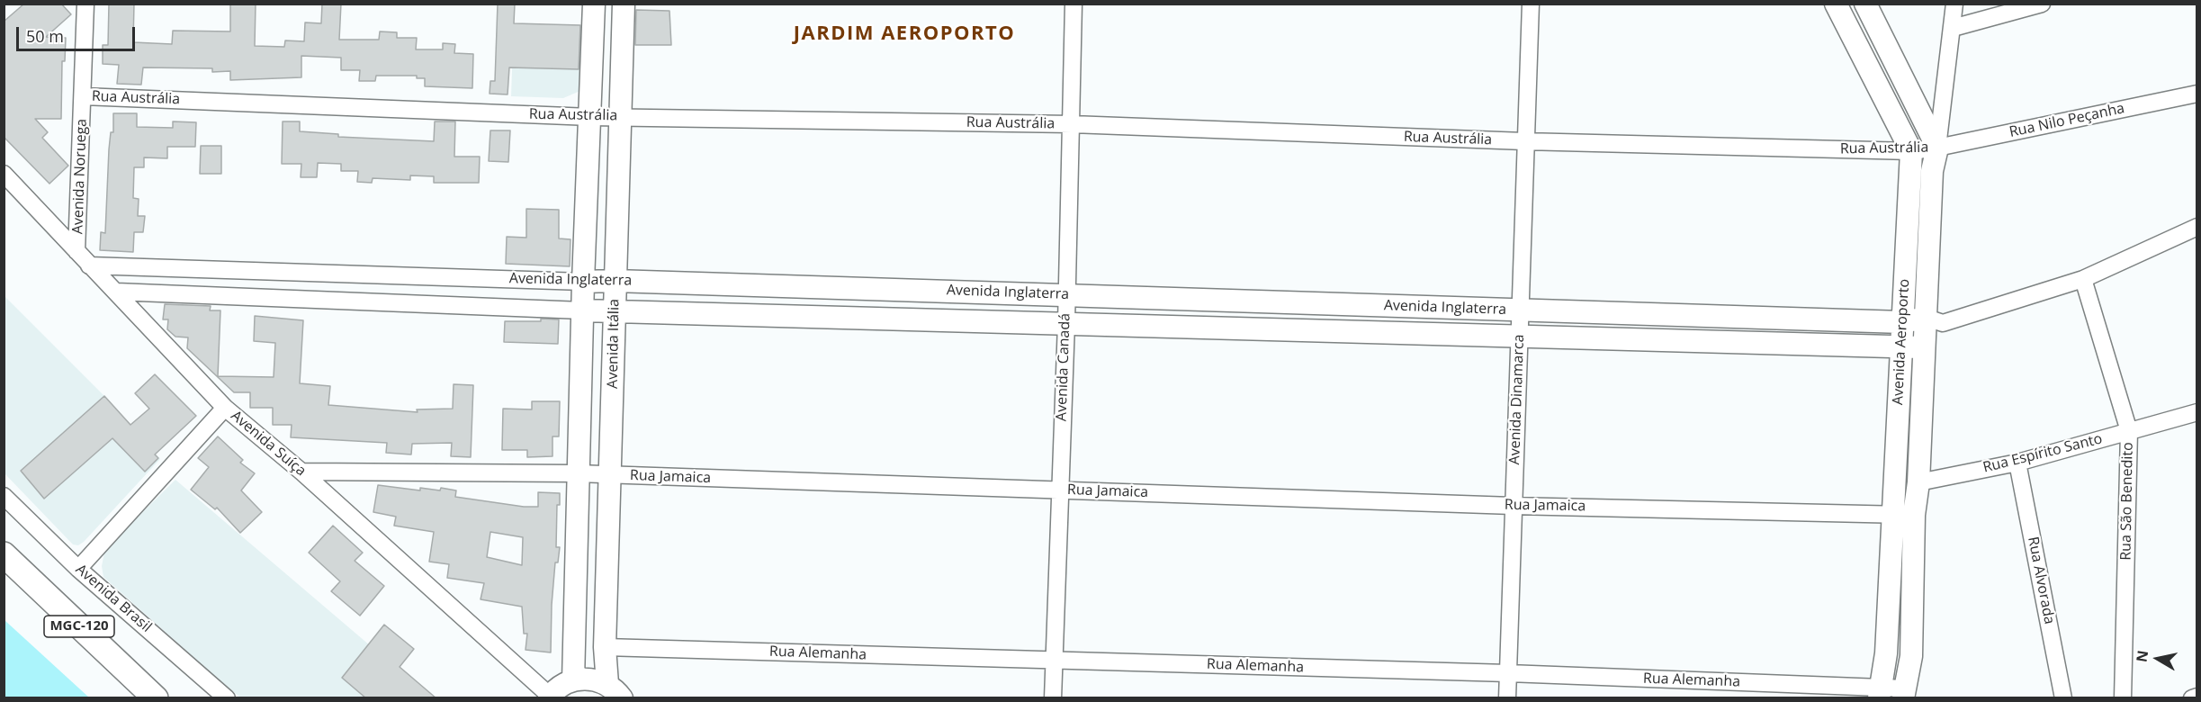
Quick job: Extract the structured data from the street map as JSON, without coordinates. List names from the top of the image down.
{
  "streets": {
    "main road": ["MGC-120"],
    "street": [
      "Rua Austrália",
      "Rua Nilo Peçanha",
      "Avenida Noruega",
      "Avenida Inglaterra",
      "Avenida Aeroporto",
      "Avenida Itália",
      "Avenida Canadá",
      "Avenida Dinamarca",
      "Avenida Suíça",
      "Rua Espírito Santo",
      "Rua Jamaica",
      "Rua São Benedito",
      "Rua Alvorada",
      "Avenida Brasil",
      "Rua Alemanha"
    ]
  },
  "crossings": [
    ["Rua Austrália", "Rua Nilo Peçanha"],
    ["Rua Austrália", "Avenida Noruega"],
    ["Rua Austrália", "Avenida Aeroporto"],
    ["Rua Austrália", "Avenida Itália"],
    ["Rua Austrália", "Avenida Canadá"],
    ["Rua Austrália", "Avenida Dinamarca"],
    ["Rua Nilo Peçanha", "Avenida Aeroporto"],
    ["Avenida Noruega", "Avenida Suíça"],
    ["Avenida Inglaterra", "Avenida Aeroporto"],
    ["Avenida Inglaterra", "Avenida Itália"],
    ["Avenida Inglaterra", "Avenida Canadá"],
    ["Avenida Inglaterra", "Avenida Dinamarca"],
    ["Avenida Inglaterra", "Avenida Suíça"],
    ["Avenida Aeroporto", "Rua Espírito Santo"],
    ["Avenida Aeroporto", "Rua Jamaica"],
    ["Avenida Aeroporto", "Rua Alemanha"],
    ["Avenida Itália", "Rua Jamaica"],
    ["Avenida Itália", "Rua Alemanha"],
    ["Avenida Canadá", "Rua Jamaica"],
    ["Avenida Canadá", "Rua Alemanha"],
    ["Avenida Dinamarca", "Rua Jamaica"],
    ["Avenida Dinamarca", "Rua Alemanha"],
    ["Avenida Suíça", "Rua Jamaica"],
    ["Rua Espírito Santo", "Rua São Benedito"],
    ["Rua Espírito Santo", "Rua Alvorada"]
  ],
  "districts": ["JARDIM AEROPORTO"],
  "scale_bar": "50 m",
  "north": "left"
}
